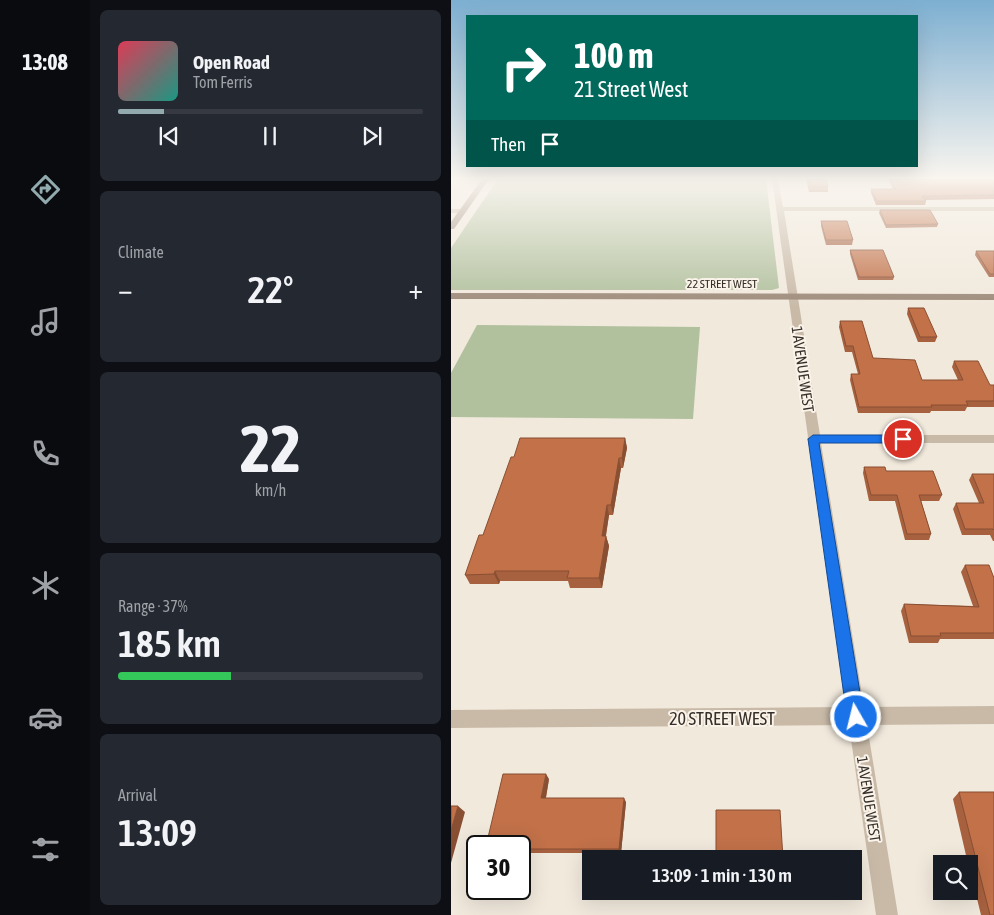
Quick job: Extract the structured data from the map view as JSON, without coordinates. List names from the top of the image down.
{
  "streets": {
    "street": ["22 STREET WEST", "1 AVENUE WEST", "20 STREET WEST"]
  },
  "crossings": [
    ["22 STREET WEST", "1 AVENUE WEST"],
    ["1 AVENUE WEST", "20 STREET WEST"]
  ],
  "page": {
    "tabs": "13:08",
    "turn": ["100 m", "21 Street West"],
    "song": ["Open Road", "Tom Ferris"],
    "then": "Then",
    "tile": [
      "Climate",
      ["22", "km/h"],
      ["Range · 37%", "185 km"],
      ["Arrival", "13:09"]
    ],
    "heat": ["−", "22°", "+"],
    "limit": "30",
    "trip": "13:09 · 1 min · 130 m"
  }
}
